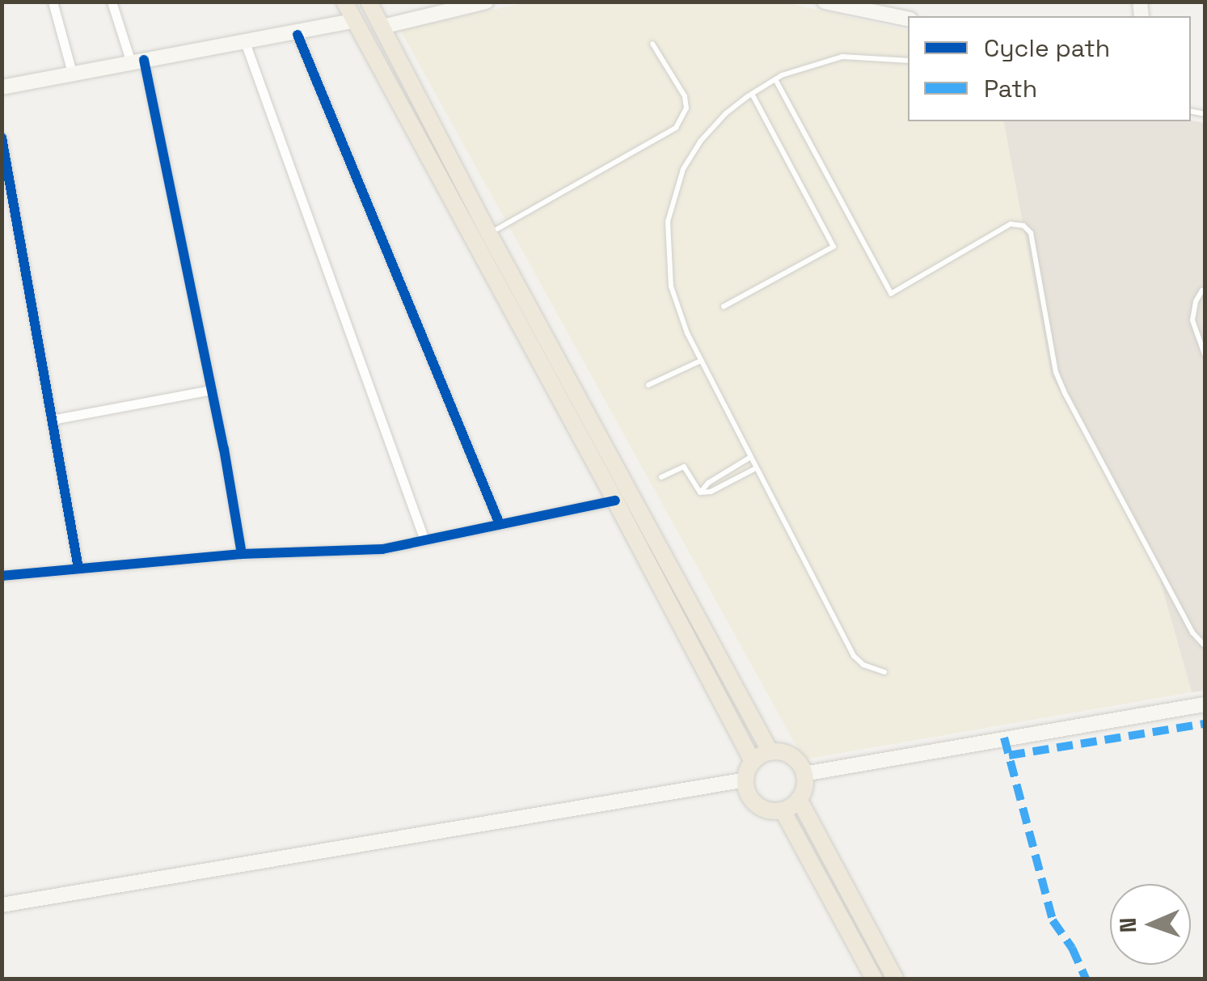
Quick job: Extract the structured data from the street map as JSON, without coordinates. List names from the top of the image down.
{
  "legend": ["Cycle path", "Path"],
  "north": "left"
}
